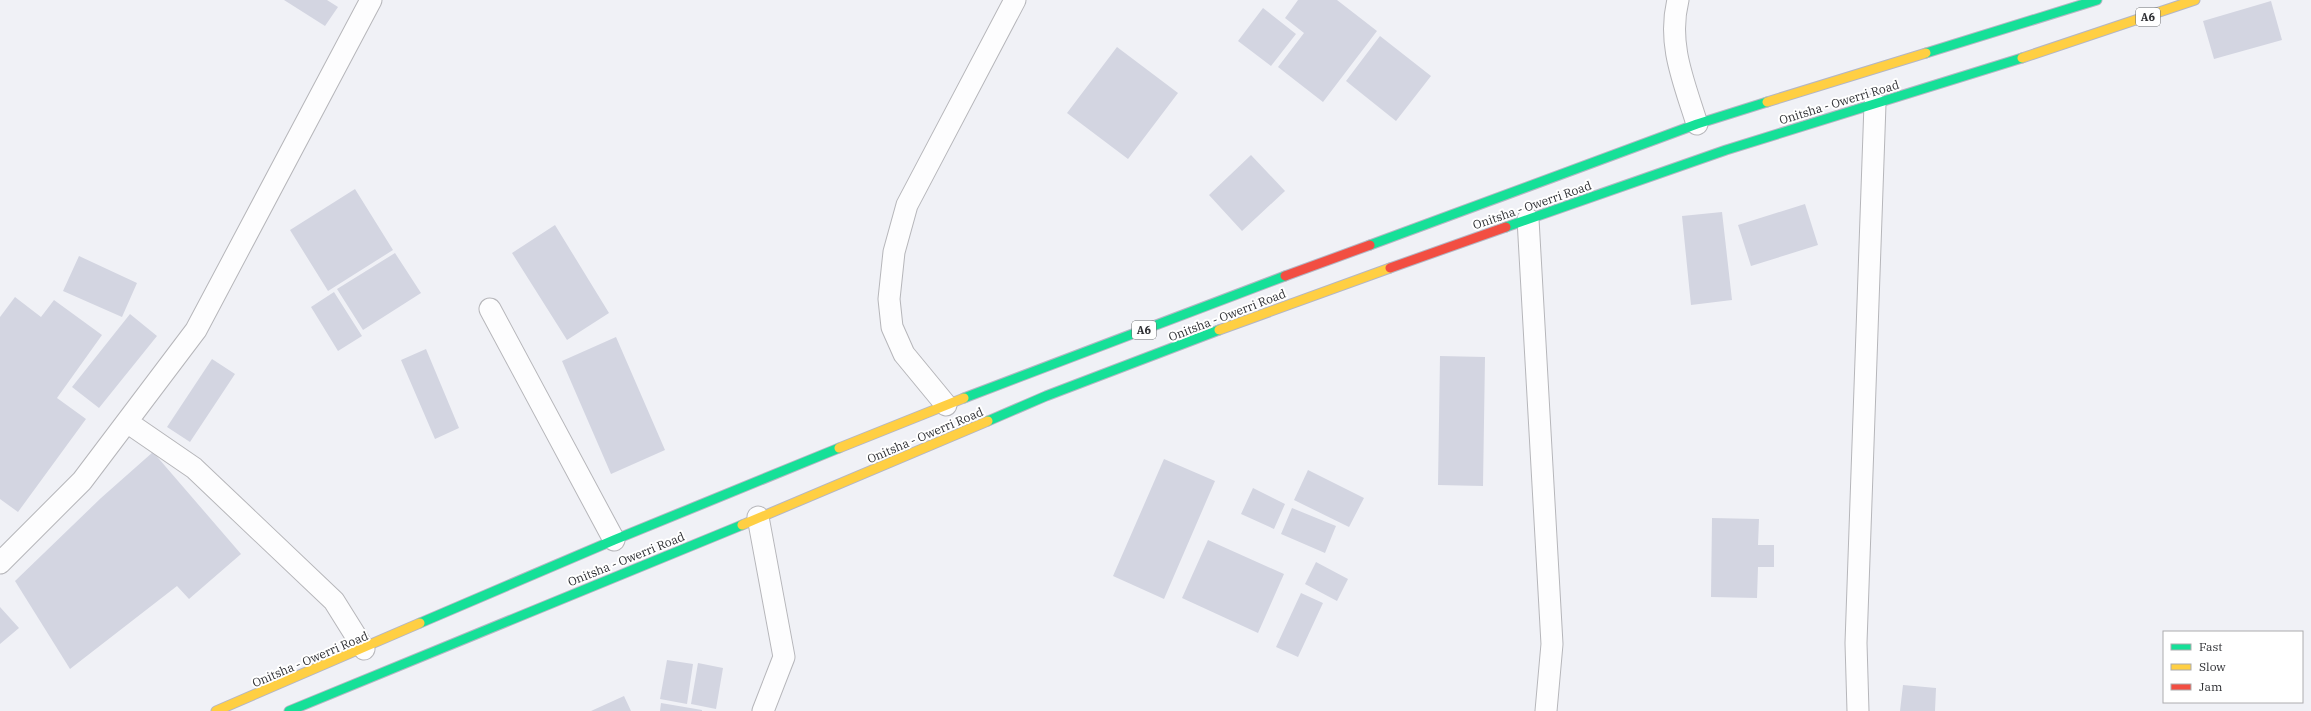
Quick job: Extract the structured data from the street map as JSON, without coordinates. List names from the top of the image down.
{
  "streets": {
    "highway": ["A6", "Onitsha - Owerri Road"]
  },
  "legend": ["Fast", "Slow", "Jam"]
}
